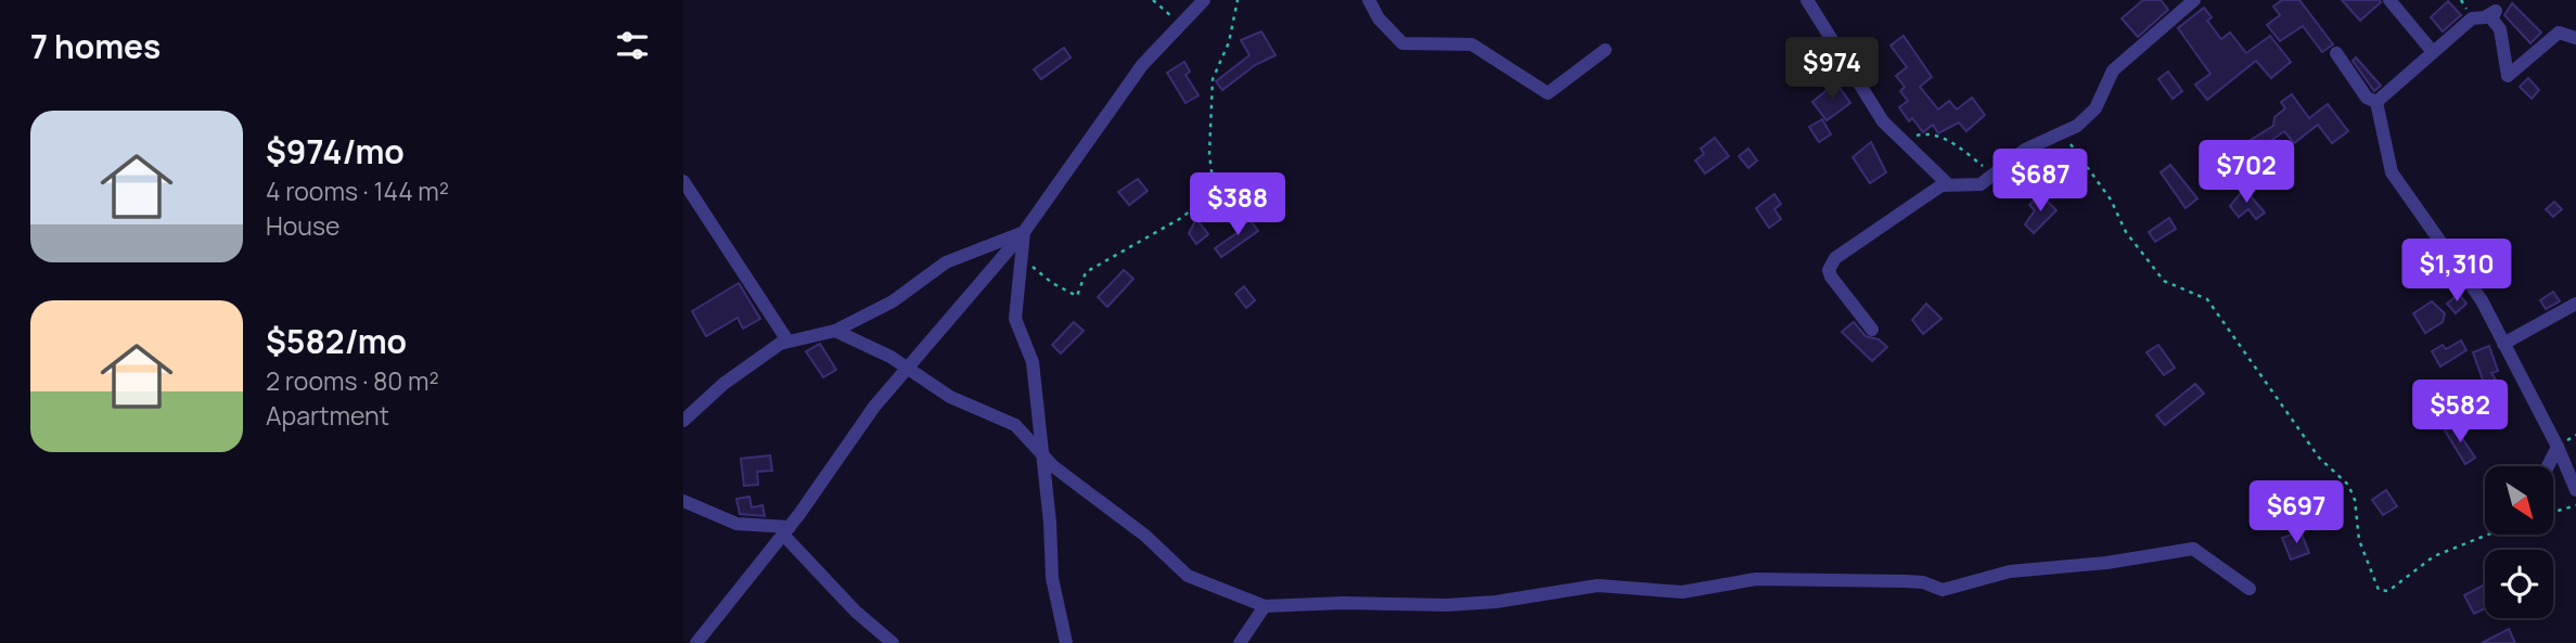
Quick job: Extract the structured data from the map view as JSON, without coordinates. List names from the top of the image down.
{
  "north": "bottom right",
  "page": {
    "heading": "7 homes",
    "price": [
      "$974",
      "$702",
      "$687",
      "$388",
      "$1,310",
      "$582",
      "$697"
    ],
    "list": [
      {
        "name": "$974/mo",
        "note": "4 rooms · 144 m² · House"
      },
      {
        "name": "$582/mo",
        "note": "2 rooms · 80 m² · Apartment"
      }
    ]
  }
}
